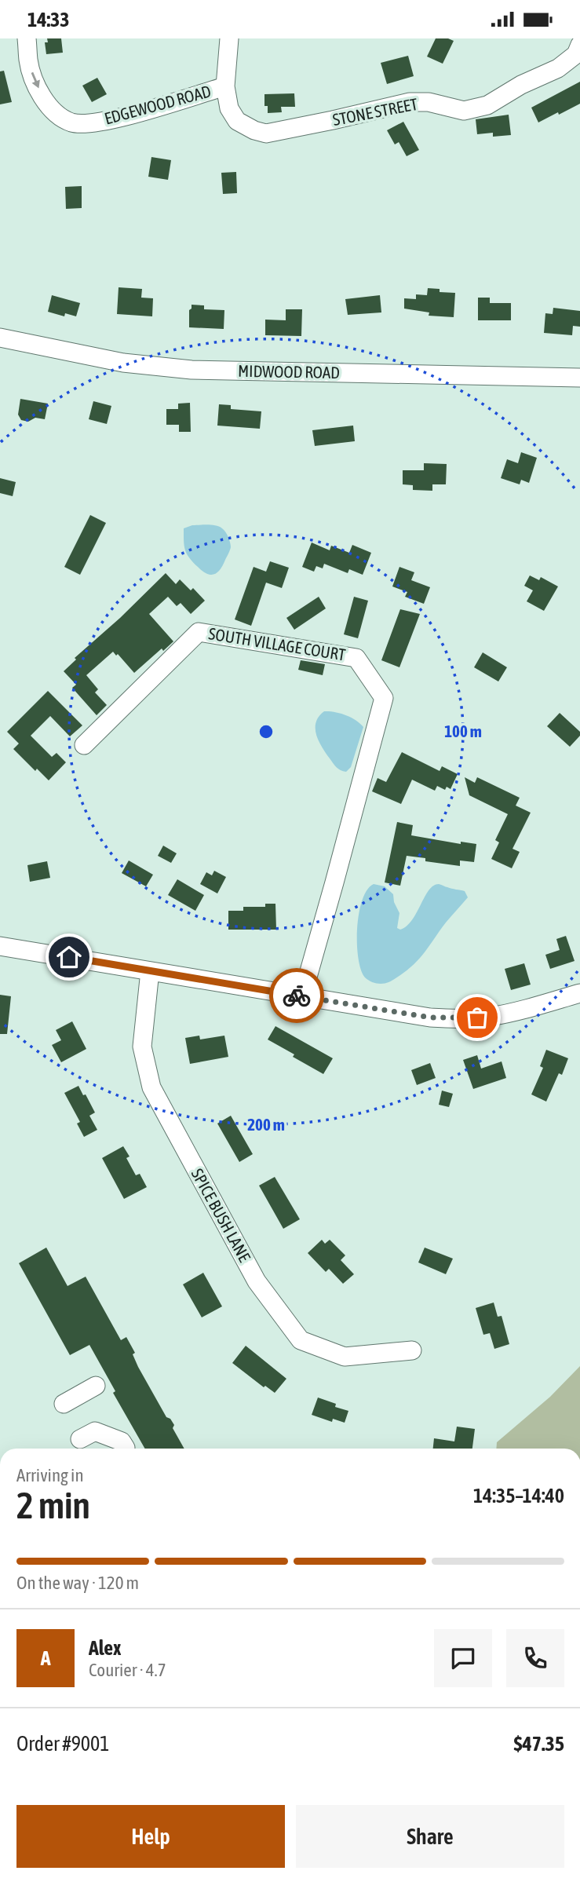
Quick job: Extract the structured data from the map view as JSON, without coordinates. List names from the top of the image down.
{
  "streets": {
    "street": [
      "EDGEWOOD ROAD",
      "STONE STREET",
      "MIDWOOD ROAD",
      "SOUTH VILLAGE COURT",
      "SPICE BUSH LANE"
    ]
  },
  "crossings": [
    ["EDGEWOOD ROAD", "STONE STREET"]
  ],
  "page": {
    "status": "14:33",
    "heading": ["2 min", "Arriving in", "14:35–14:40"],
    "panel": [
      "Alex",
      "Courier · 4.7",
      "Order #9001",
      "$47.35"
    ],
    "bar": "On the way · 120 m",
    "round": "A",
    "buttons": ["Help", "Share"]
  },
  "rings": ["100 m", "200 m"]
}
